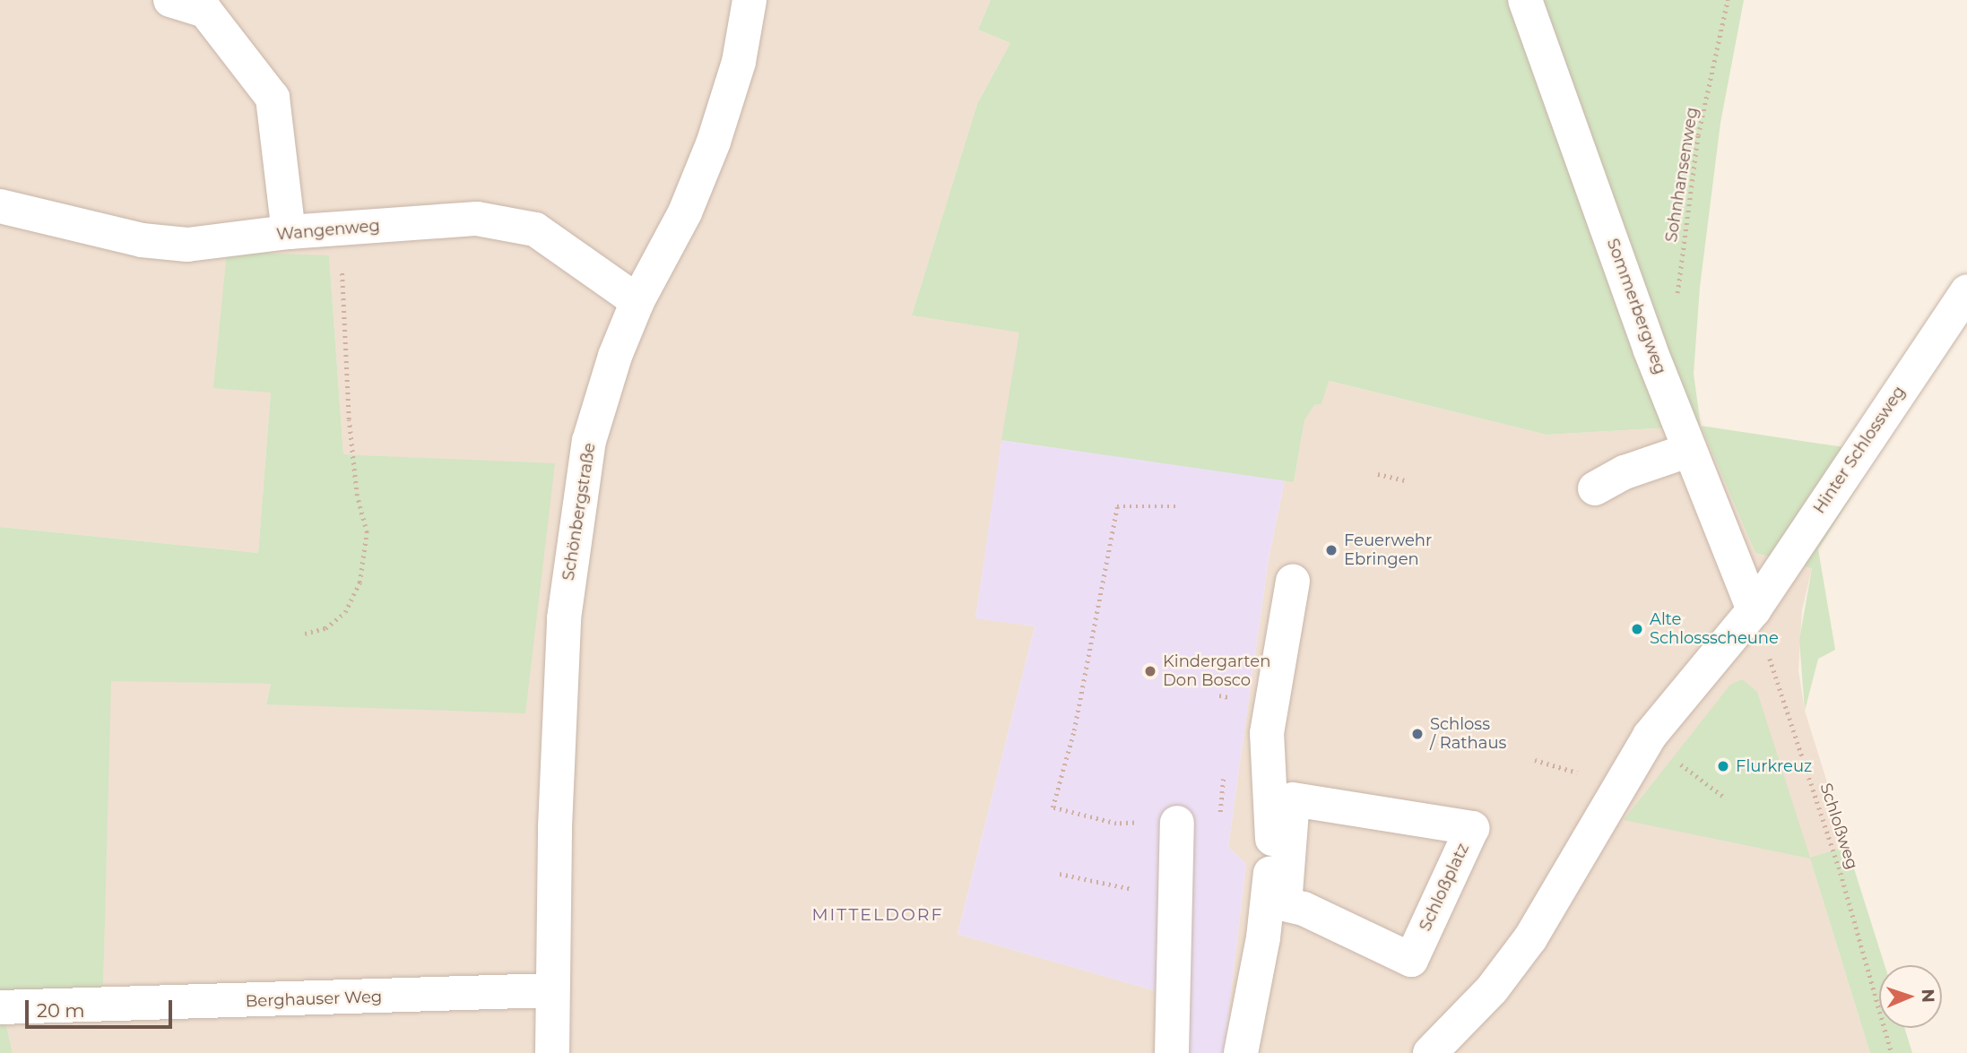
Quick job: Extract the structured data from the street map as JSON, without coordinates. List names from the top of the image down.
{
  "streets": {
    "street": [
      "Wangenweg",
      "Sommerbergweg",
      "Hinter Schlossweg",
      "Schönbergstraße",
      "Schloßplatz",
      "Berghauser Weg"
    ],
    "path": ["Sohnhansenweg", "Schloßweg"]
  },
  "crossings": [
    ["Sohnhansenweg", "Sommerbergweg"],
    ["Wangenweg", "Schönbergstraße"],
    ["Sommerbergweg", "Hinter Schlossweg"],
    ["Sommerbergweg", "Schloßweg"],
    ["Hinter Schlossweg", "Schloßweg"],
    ["Schönbergstraße", "Berghauser Weg"]
  ],
  "districts": ["MITTELDORF"],
  "places": [
    "Feuerwehr Ebringen",
    "Alte Schlossscheune",
    "Kindergarten Don Bosco",
    "Schloss / Rathaus",
    "Flurkreuz"
  ],
  "scale_bar": "20 m",
  "north": "right"
}
